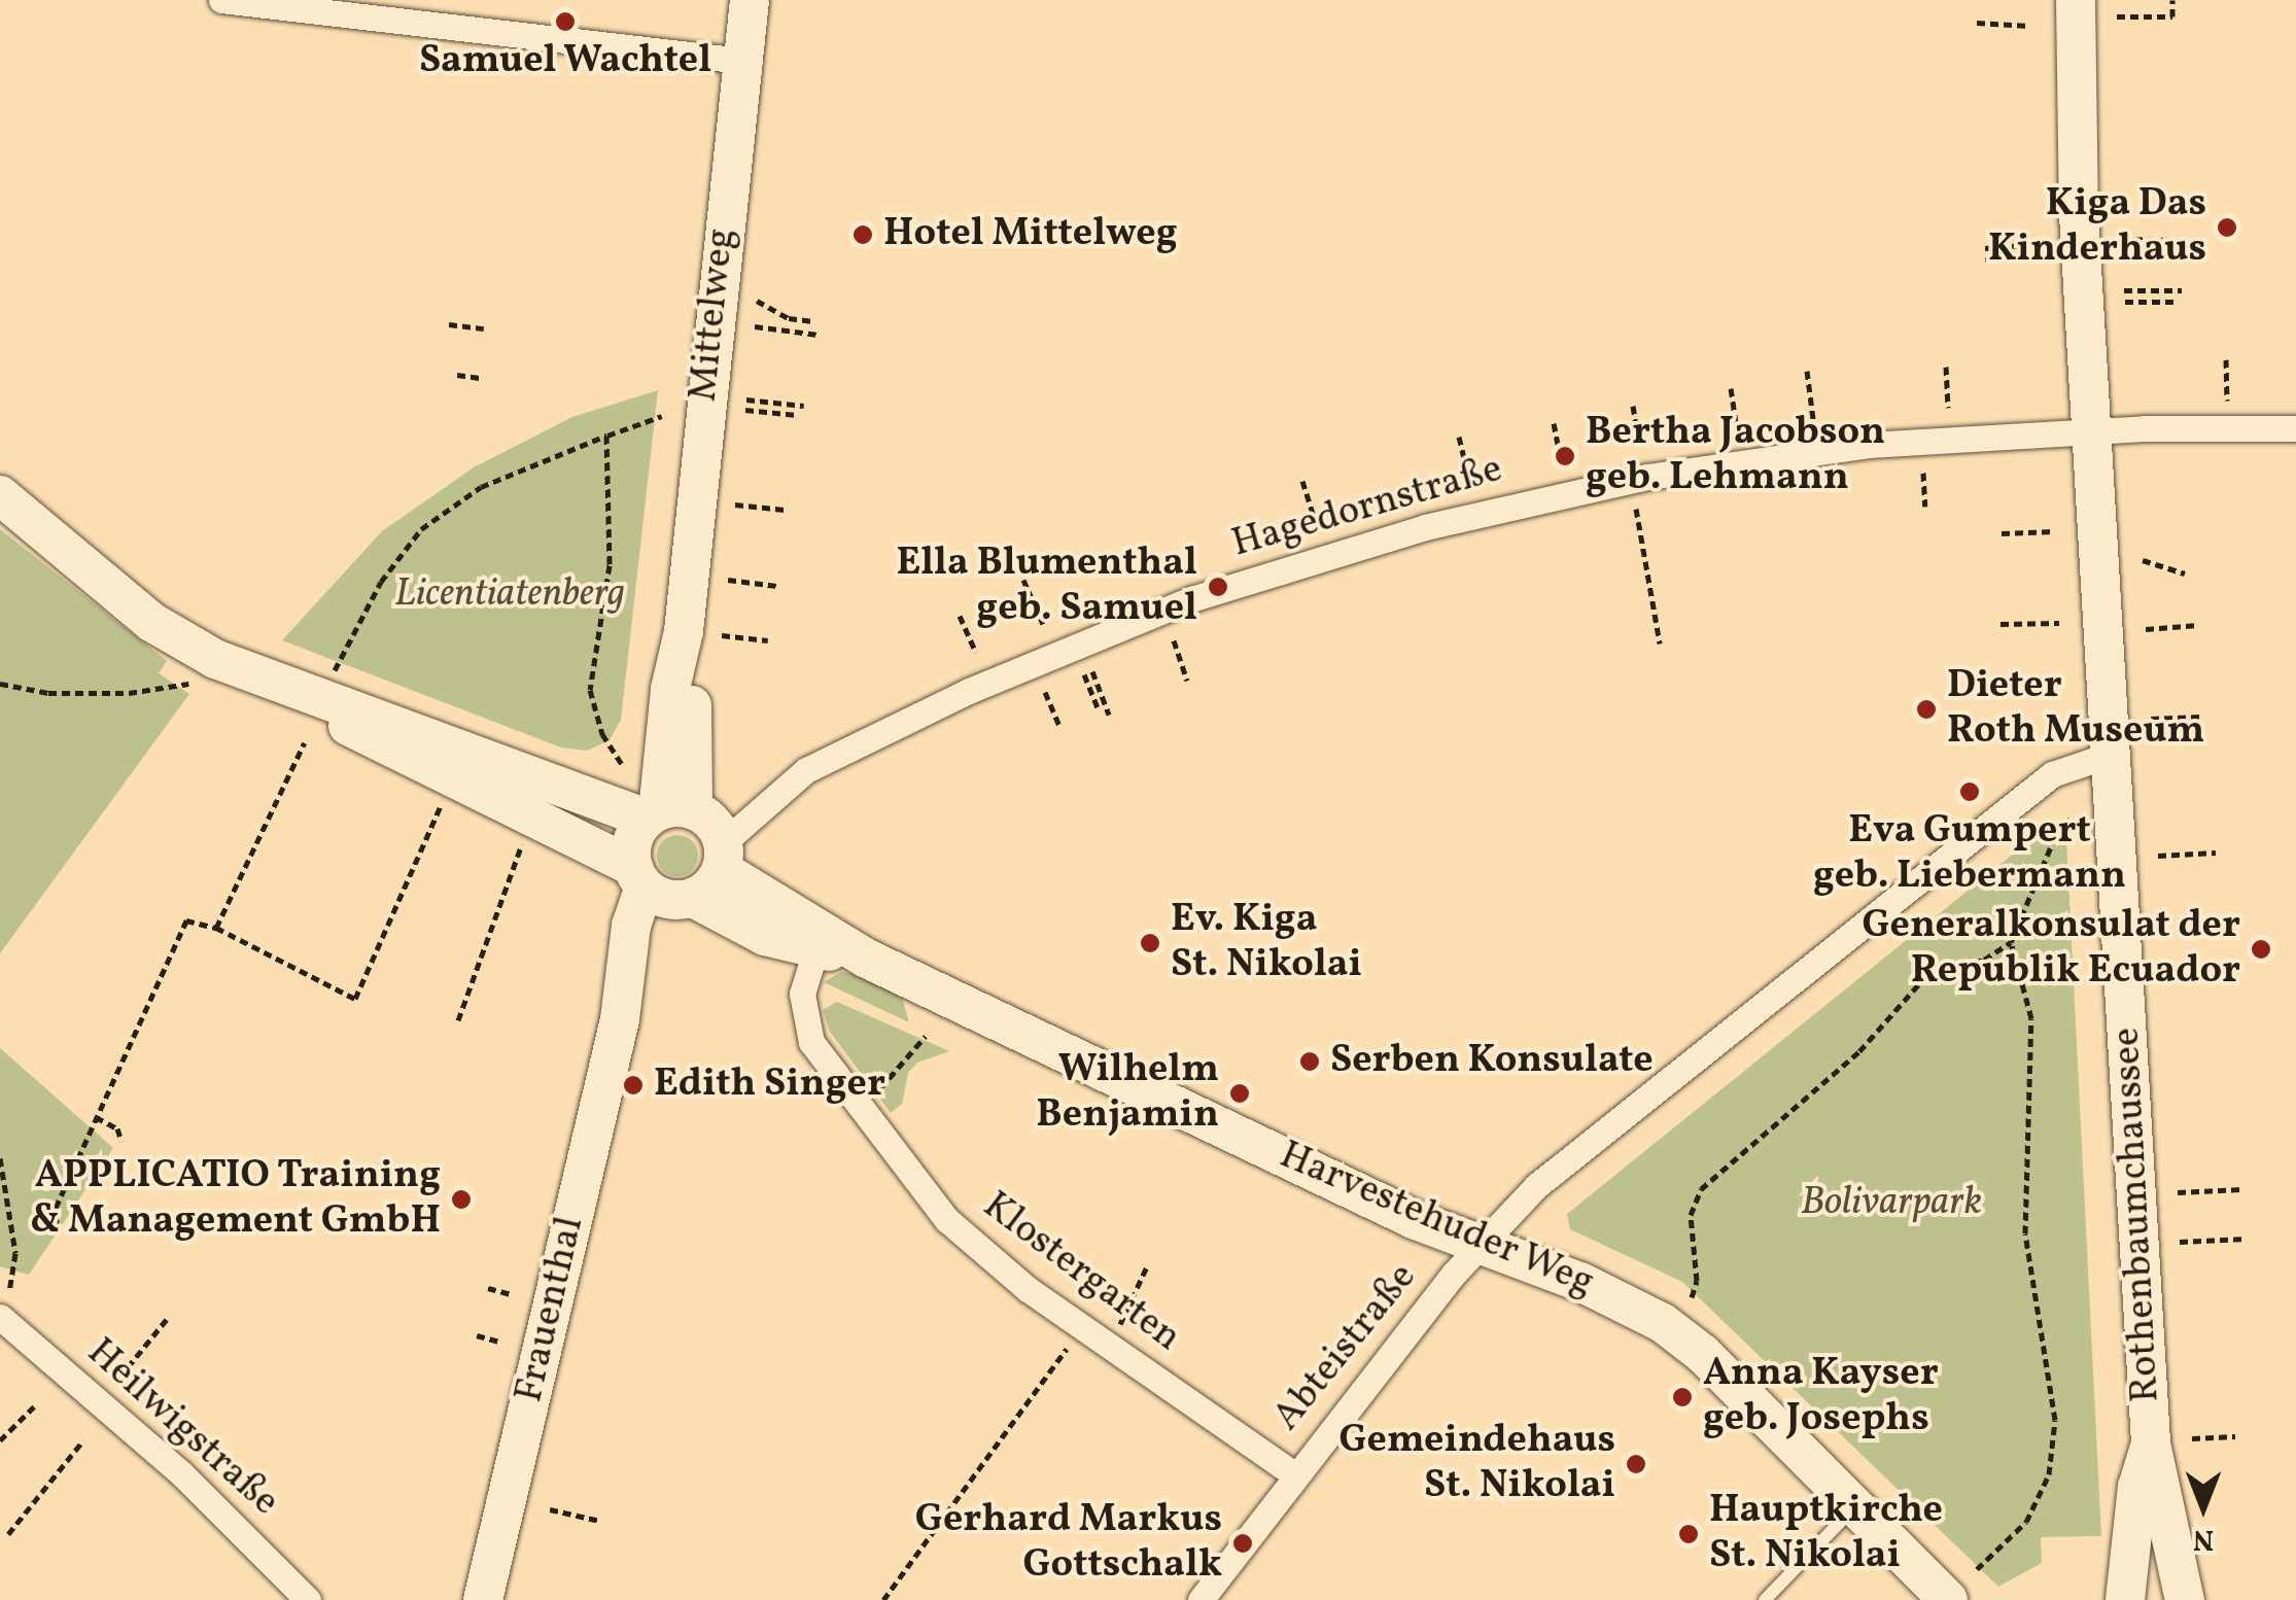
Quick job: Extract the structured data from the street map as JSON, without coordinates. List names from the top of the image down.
{
  "streets": {
    "street": [
      "Mittelweg",
      "Hagedornstraße",
      "Rothenbaumchaussee",
      "Harvestehuder Weg",
      "Klostergarten",
      "Frauenthal",
      "Abteistraße",
      "Heilwigstraße"
    ]
  },
  "crossings": [
    ["Mittelweg", "Harvestehuder Weg"],
    ["Hagedornstraße", "Rothenbaumchaussee"],
    ["Hagedornstraße", "Harvestehuder Weg"],
    ["Rothenbaumchaussee", "Abteistraße"],
    ["Harvestehuder Weg", "Klostergarten"],
    ["Harvestehuder Weg", "Frauenthal"],
    ["Harvestehuder Weg", "Abteistraße"],
    ["Klostergarten", "Abteistraße"]
  ],
  "parks": ["Licentiatenberg", "Bolivarpark"],
  "places": [
    "Samuel Wachtel",
    "Kiga Das Kinderhaus",
    "Hotel Mittelweg",
    "Bertha Jacobson geb. Lehmann",
    "Ella Blumenthal geb. Samuel",
    "Dieter Roth Museum",
    "Eva Gumpert geb. Liebermann",
    "Ev. Kiga St. Nikolai",
    "Generalkonsulat der Republik Ecuador",
    "Serben Konsulate",
    "Edith Singer",
    "Wilhelm Benjamin",
    "APPLICATIO Training & Management GmbH",
    "Anna Kayser geb. Josephs",
    "Gemeindehaus St. Nikolai",
    "Hauptkirche St. Nikolai",
    "Gerhard Markus Gottschalk"
  ],
  "north": "bottom"
}
